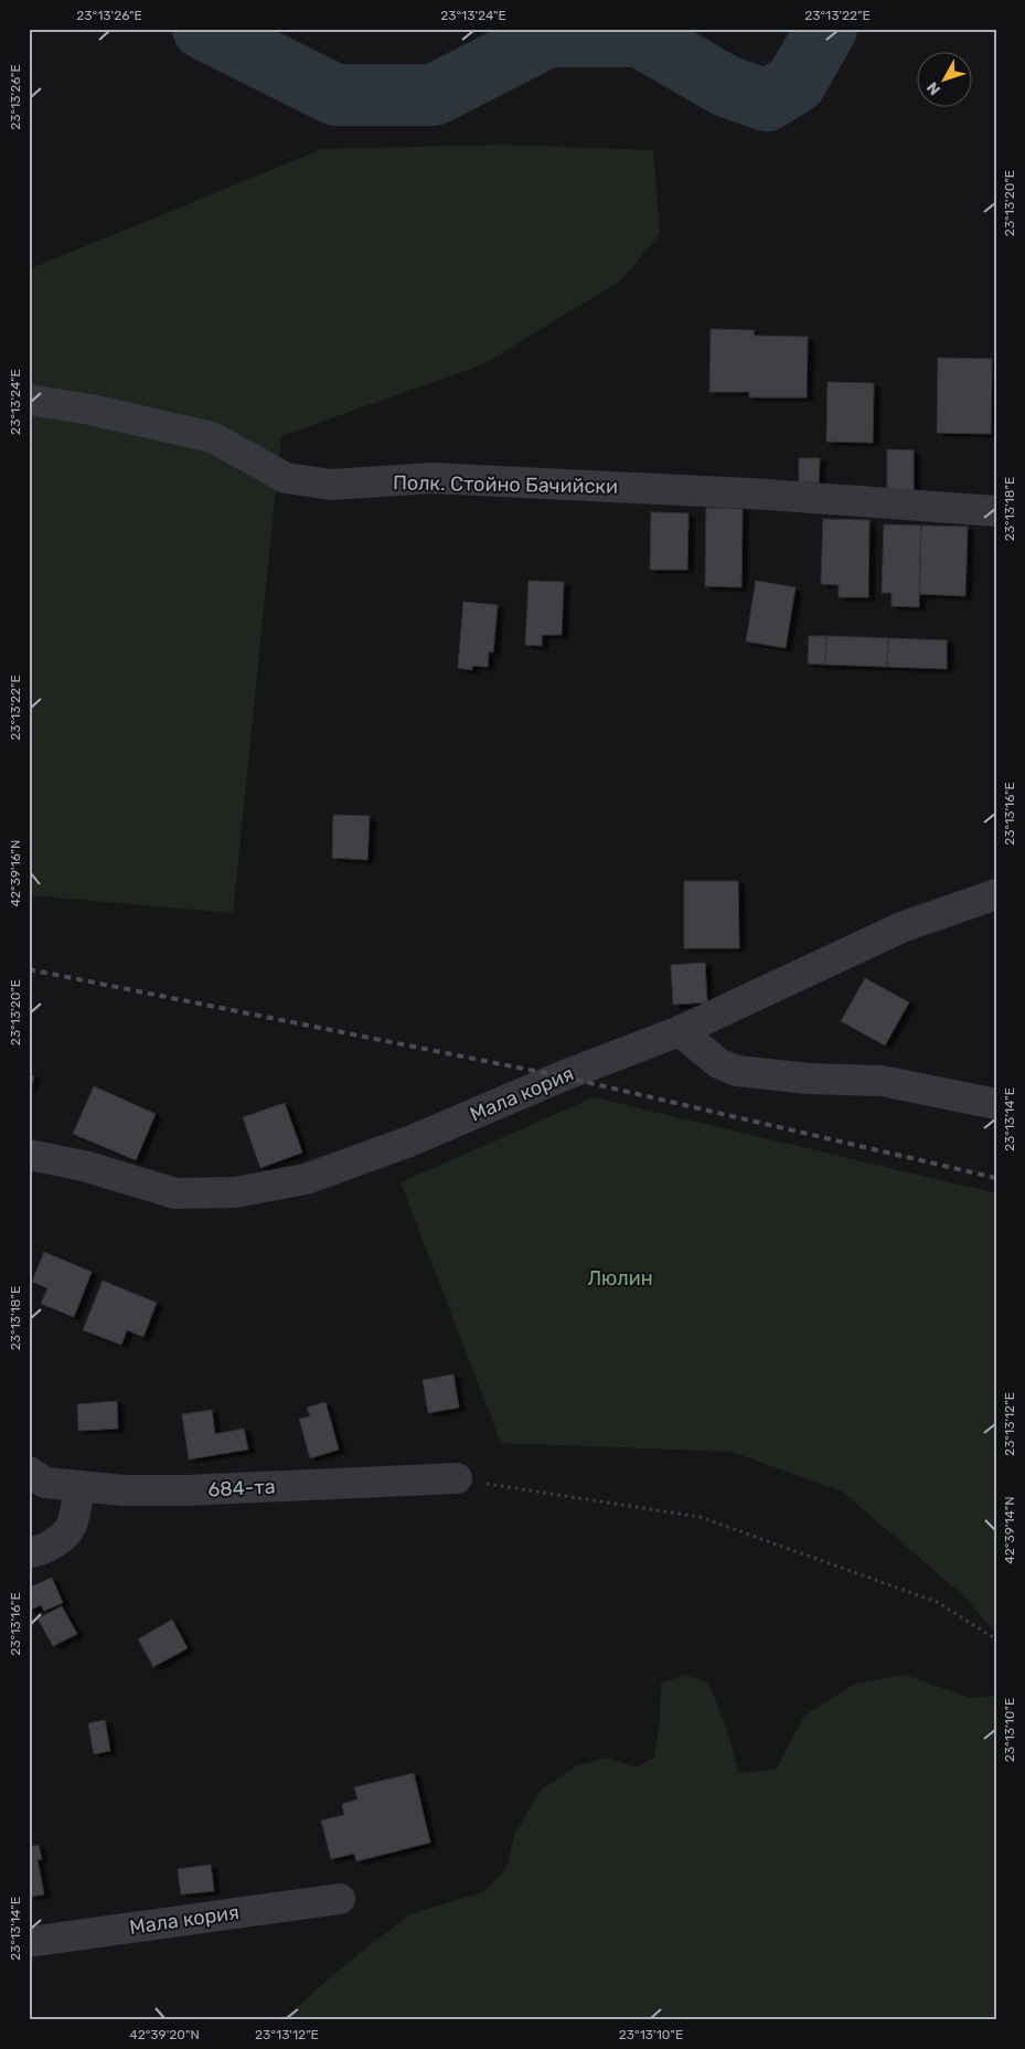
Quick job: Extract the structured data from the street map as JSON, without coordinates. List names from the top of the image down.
{
  "streets": {
    "street": ["Полк. Стойно Бачийски", "Мала кория", "684-та"]
  },
  "parks": ["Люлин"],
  "north": "bottom left",
  "coordinates": [
    "23°13'26\"E",
    "23°13'24\"E",
    "23°13'22\"E",
    "23°13'20\"E",
    "23°13'18\"E",
    "23°13'16\"E",
    "42°39'16\"N",
    "23°13'14\"E",
    "23°13'12\"E",
    "42°39'14\"N",
    "23°13'10\"E",
    "42°39'20\"N"
  ]
}
